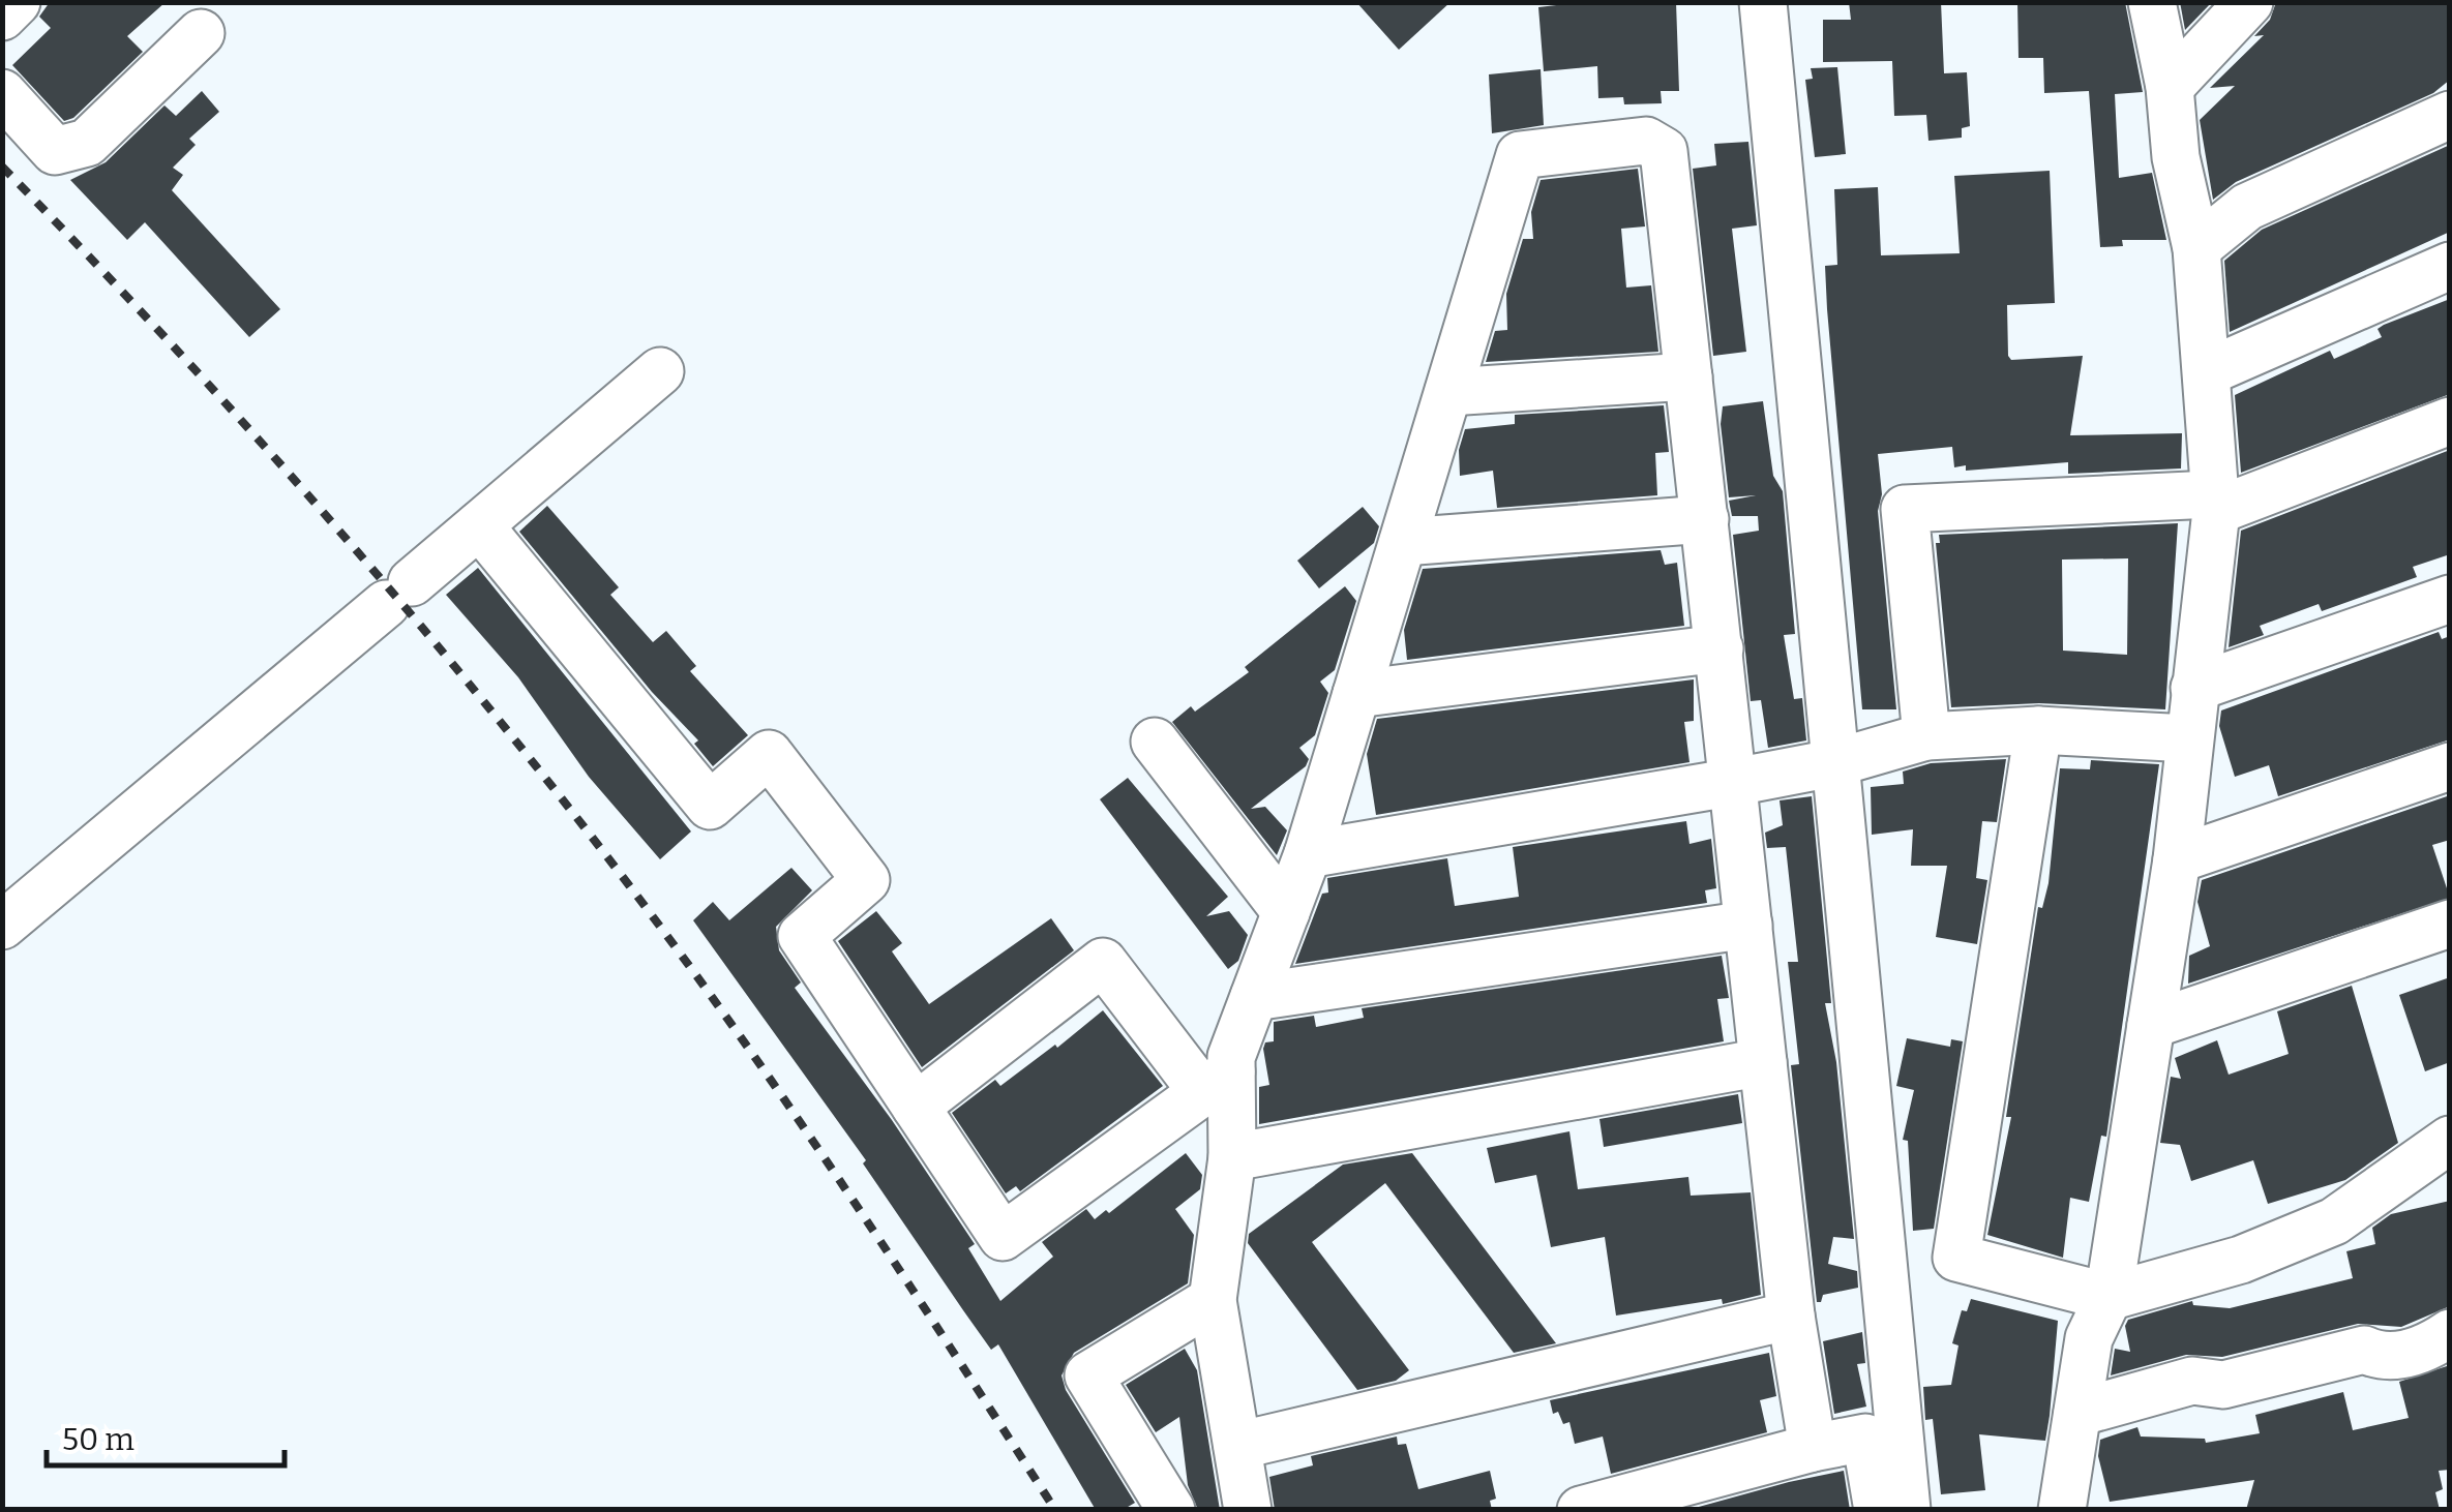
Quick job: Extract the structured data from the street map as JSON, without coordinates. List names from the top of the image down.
{
  "scale_bar": "50 m"
}
